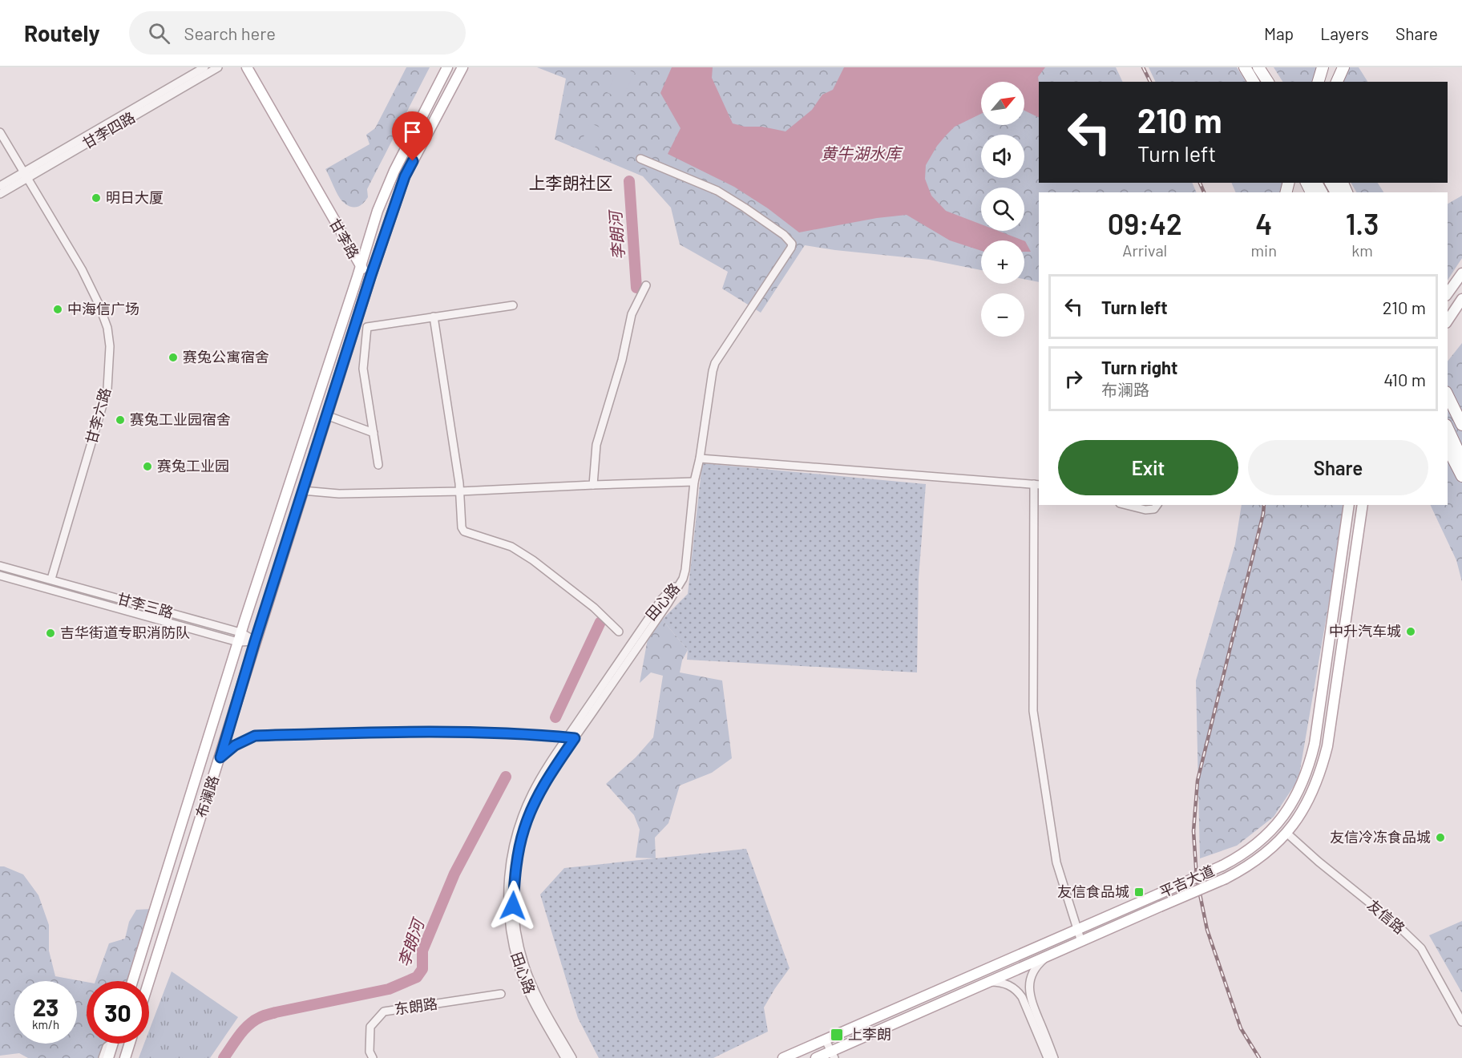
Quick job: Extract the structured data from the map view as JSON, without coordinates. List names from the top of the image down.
{
  "streets": {
    "main road": ["甘李路", "布澜路", "平吉大道"],
    "street": [
      "甘李四路",
      "甘李六路",
      "田心路",
      "甘李三路",
      "友信路",
      "东朗路"
    ]
  },
  "crossings": [
    ["甘李四路", "甘李六路"],
    ["甘李路", "布澜路"],
    ["甘李三路", "布澜路"],
    ["平吉大道", "友信路"]
  ],
  "districts": ["上李朗社区"],
  "water": ["黄牛湖水库", "李朗河"],
  "places": {
    "other": [
      "明日大厦",
      "中海信广场",
      "赛兔公寓宿舍",
      "赛兔工业园宿舍",
      "赛兔工业园",
      "中升汽车城",
      "吉华街道专职消防队",
      "友信冷冻食品城"
    ],
    "transit": ["友信食品城", "上李朗"]
  },
  "north": "top right",
  "page": {
    "header": "Routely",
    "search": "Search here",
    "nav": ["Map", "Layers", "Share"],
    "map_buttons": ["+", "−"],
    "turn": ["210 m", "Turn left"],
    "eta": [
      "09:42",
      "Arrival",
      "4",
      "min",
      "1.3",
      "km"
    ],
    "list": [
      {
        "name": "Turn left",
        "value": "210 m"
      },
      {
        "name": "Turn right",
        "note": "布澜路",
        "value": "410 m"
      }
    ],
    "buttons": ["Exit", "Share"],
    "speed": "23 km/h",
    "limit": "30"
  }
}
